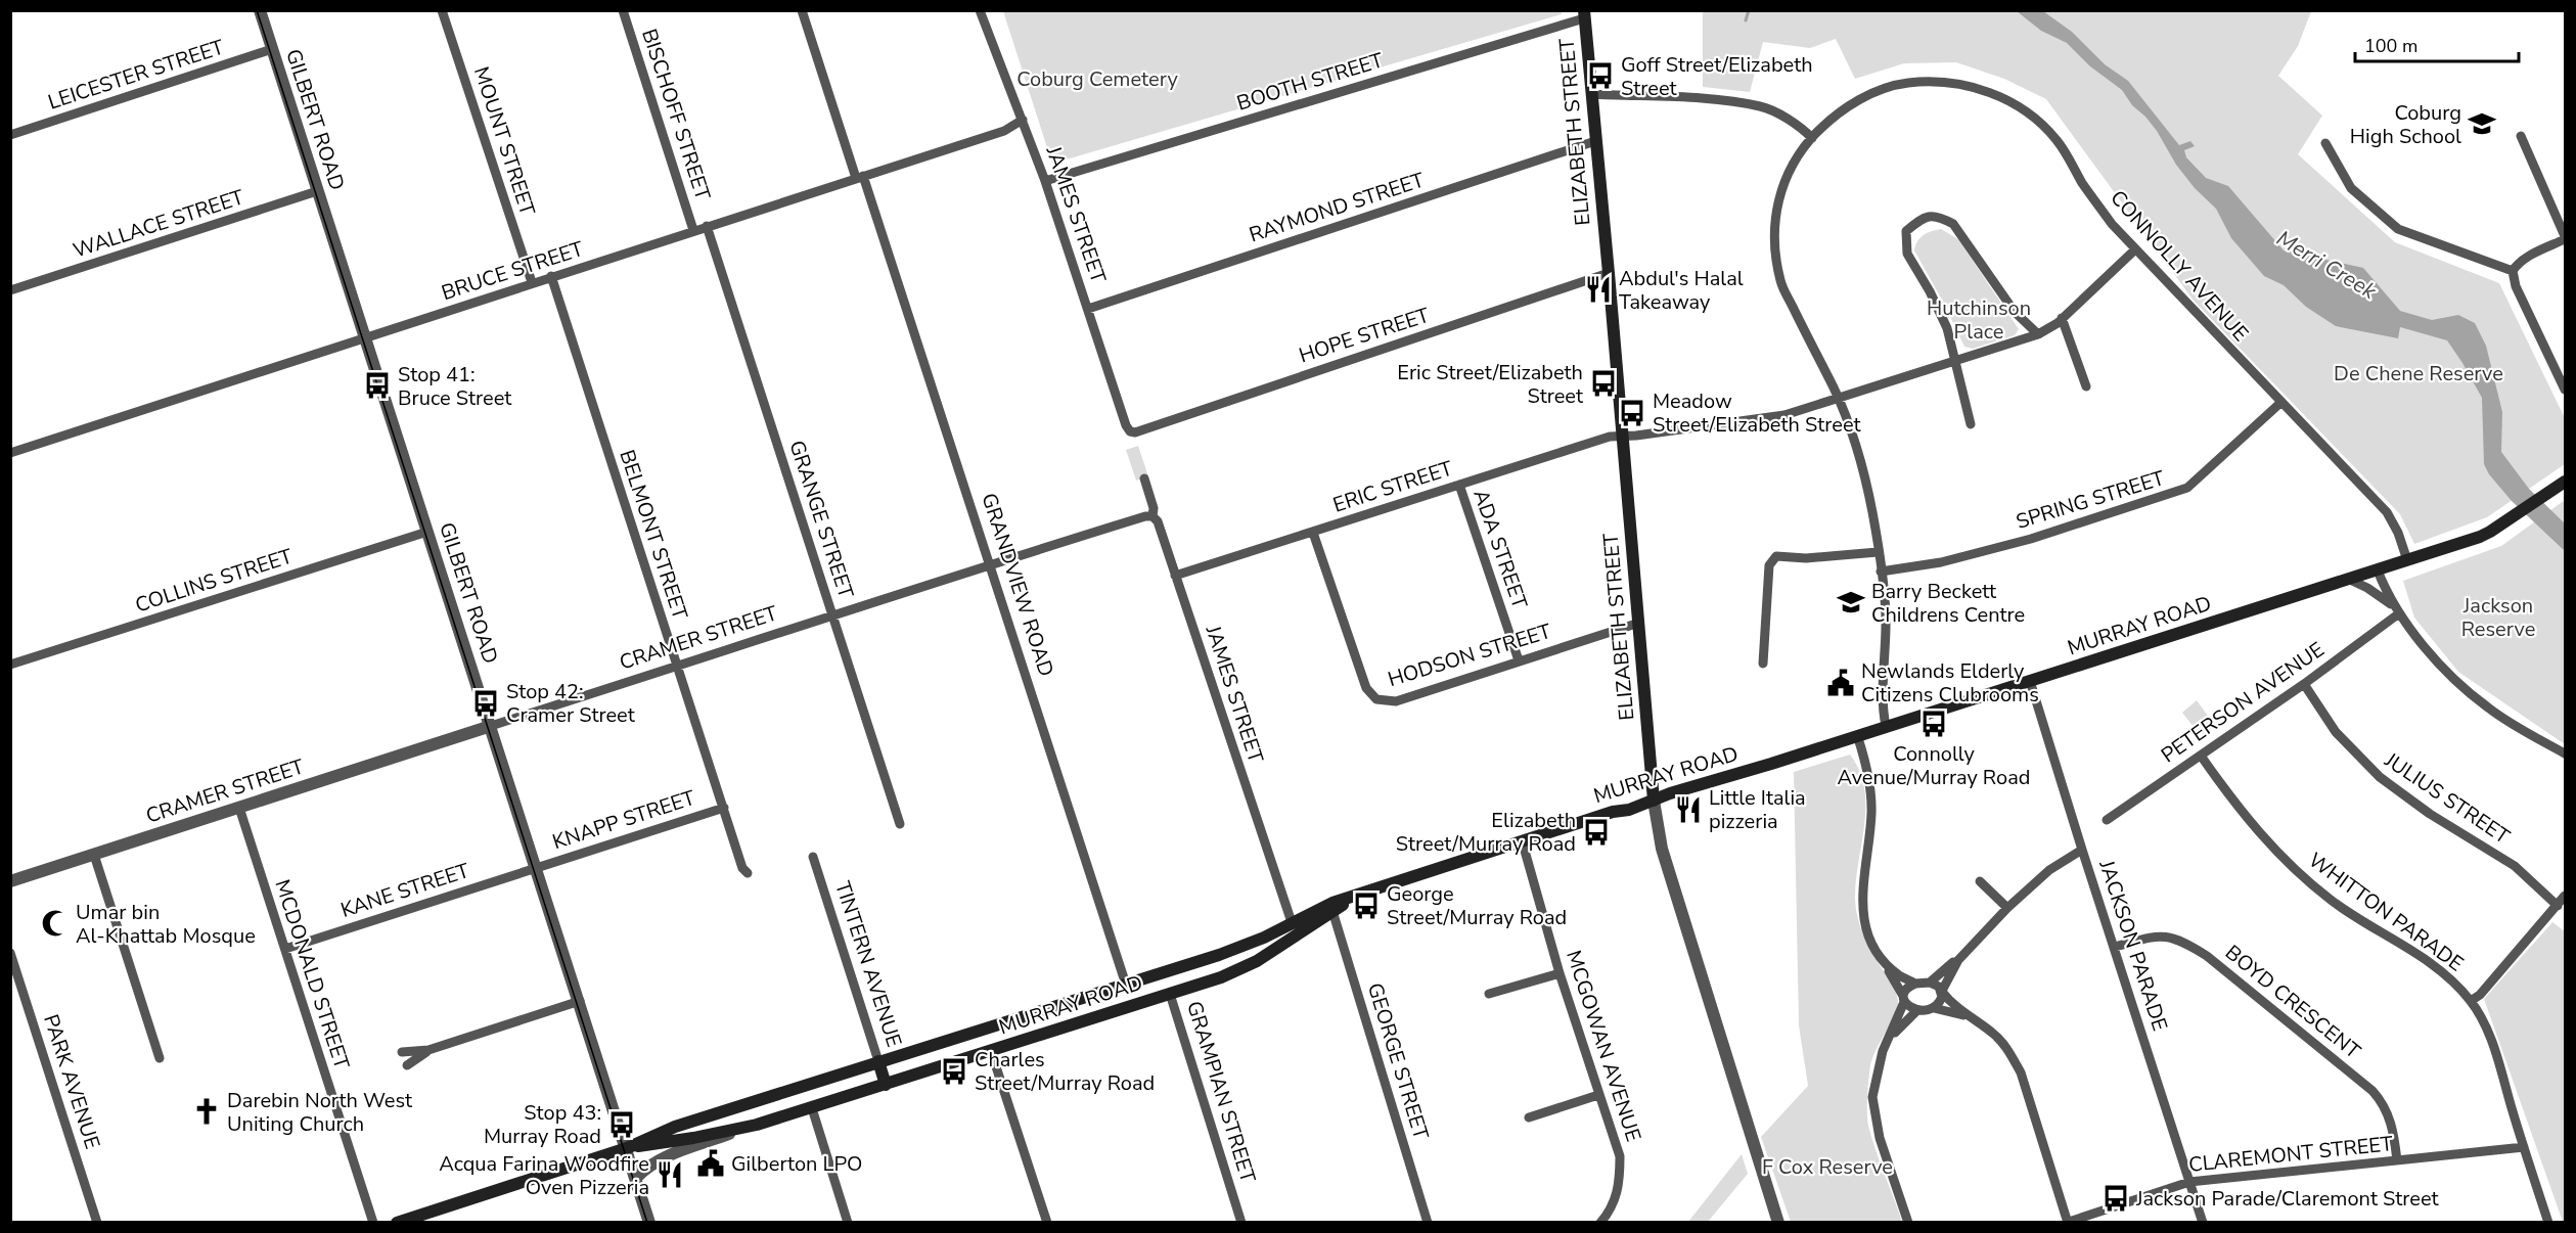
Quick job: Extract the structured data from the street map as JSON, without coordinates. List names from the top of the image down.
{
  "streets": {
    "main road": [
      "ELIZABETH STREET",
      "GRANDVIEW ROAD",
      "MURRAY ROAD",
      "TINTERN AVENUE",
      "GRAMPIAN STREET"
    ],
    "street": [
      "LEICESTER STREET",
      "BOOTH STREET",
      "BISCHOFF STREET",
      "GILBERT ROAD",
      "MOUNT STREET",
      "RAYMOND STREET",
      "JAMES STREET",
      "WALLACE STREET",
      "CONNOLLY AVENUE",
      "BRUCE STREET",
      "HOPE STREET",
      "ERIC STREET",
      "SPRING STREET",
      "GRANGE STREET",
      "BELMONT STREET",
      "ADA STREET",
      "COLLINS STREET",
      "CRAMER STREET",
      "HODSON STREET",
      "PETERSON AVENUE",
      "JULIUS STREET",
      "KNAPP STREET",
      "KANE STREET",
      "WHITTON PARADE",
      "JACKSON PARADE",
      "MCDONALD STREET",
      "BOYD CRESCENT",
      "MCGOWAN AVENUE",
      "GEORGE STREET",
      "PARK AVENUE",
      "CLAREMONT STREET"
    ]
  },
  "crossings": [
    ["LEICESTER STREET", "GILBERT ROAD"],
    ["BOOTH STREET", "ELIZABETH STREET"],
    ["BOOTH STREET", "JAMES STREET"],
    ["BISCHOFF STREET", "BRUCE STREET"],
    ["GILBERT ROAD", "WALLACE STREET"],
    ["GILBERT ROAD", "BRUCE STREET"],
    ["GILBERT ROAD", "COLLINS STREET"],
    ["GILBERT ROAD", "MURRAY ROAD"],
    ["GILBERT ROAD", "CRAMER STREET"],
    ["GILBERT ROAD", "KNAPP STREET"],
    ["GILBERT ROAD", "KANE STREET"],
    ["ELIZABETH STREET", "RAYMOND STREET"],
    ["ELIZABETH STREET", "HOPE STREET"],
    ["ELIZABETH STREET", "ERIC STREET"],
    ["ELIZABETH STREET", "MURRAY ROAD"],
    ["ELIZABETH STREET", "HODSON STREET"],
    ["MOUNT STREET", "BRUCE STREET"],
    ["RAYMOND STREET", "JAMES STREET"],
    ["JAMES STREET", "BRUCE STREET"],
    ["JAMES STREET", "HOPE STREET"],
    ["JAMES STREET", "ERIC STREET"],
    ["JAMES STREET", "MURRAY ROAD"],
    ["JAMES STREET", "CRAMER STREET"],
    ["CONNOLLY AVENUE", "ERIC STREET"],
    ["CONNOLLY AVENUE", "SPRING STREET"],
    ["CONNOLLY AVENUE", "MURRAY ROAD"],
    ["BRUCE STREET", "GRANGE STREET"],
    ["BRUCE STREET", "BELMONT STREET"],
    ["BRUCE STREET", "GRANDVIEW ROAD"],
    ["ERIC STREET", "ADA STREET"],
    ["ERIC STREET", "HODSON STREET"],
    ["GRANGE STREET", "CRAMER STREET"],
    ["BELMONT STREET", "CRAMER STREET"],
    ["BELMONT STREET", "KNAPP STREET"],
    ["ADA STREET", "HODSON STREET"],
    ["GRANDVIEW ROAD", "MURRAY ROAD"],
    ["GRANDVIEW ROAD", "CRAMER STREET"],
    ["MURRAY ROAD", "JACKSON PARADE"],
    ["MURRAY ROAD", "TINTERN AVENUE"],
    ["MURRAY ROAD", "MCGOWAN AVENUE"],
    ["MURRAY ROAD", "GEORGE STREET"],
    ["MURRAY ROAD", "GRAMPIAN STREET"],
    ["CRAMER STREET", "MCDONALD STREET"],
    ["PETERSON AVENUE", "JULIUS STREET"],
    ["PETERSON AVENUE", "WHITTON PARADE"],
    ["KNAPP STREET", "KANE STREET"],
    ["KANE STREET", "MCDONALD STREET"],
    ["WHITTON PARADE", "CLAREMONT STREET"],
    ["JACKSON PARADE", "BOYD CRESCENT"],
    ["JACKSON PARADE", "CLAREMONT STREET"],
    ["BOYD CRESCENT", "CLAREMONT STREET"]
  ],
  "water": ["Merri Creek"],
  "parks": [
    "Coburg Cemetery",
    "Hutchinson Place",
    "De Chene Reserve",
    "Jackson Reserve",
    "F Cox Reserve"
  ],
  "places": {
    "bus stop": [
      "Goff Street/Elizabeth Street",
      "Eric Street/Elizabeth Street",
      "Stop 41: Bruce Street",
      "Meadow Street/Elizabeth Street",
      "Stop 42: Cramer Street",
      "Connolly Avenue/Murray Road",
      "Elizabeth Street/Murray Road",
      "George Street/Murray Road",
      "Charles Street/Murray Road",
      "Stop 43: Murray Road",
      "Jackson Parade/Claremont Street"
    ],
    "school or university": ["Coburg High School", "Barry Beckett Childrens Centre"],
    "restaurant": ["Abdul's Halal Takeaway", "Little Italia pizzeria", "Acqua Farina Woodfire Oven Pizzeria"],
    "public building": ["Newlands Elderly Citizens Clubrooms", "Gilberton LPO"],
    "mosque": ["Umar bin Al-Khattab Mosque"],
    "church": ["Darebin North West Uniting Church"]
  },
  "scale_bar": "100 m"
}
